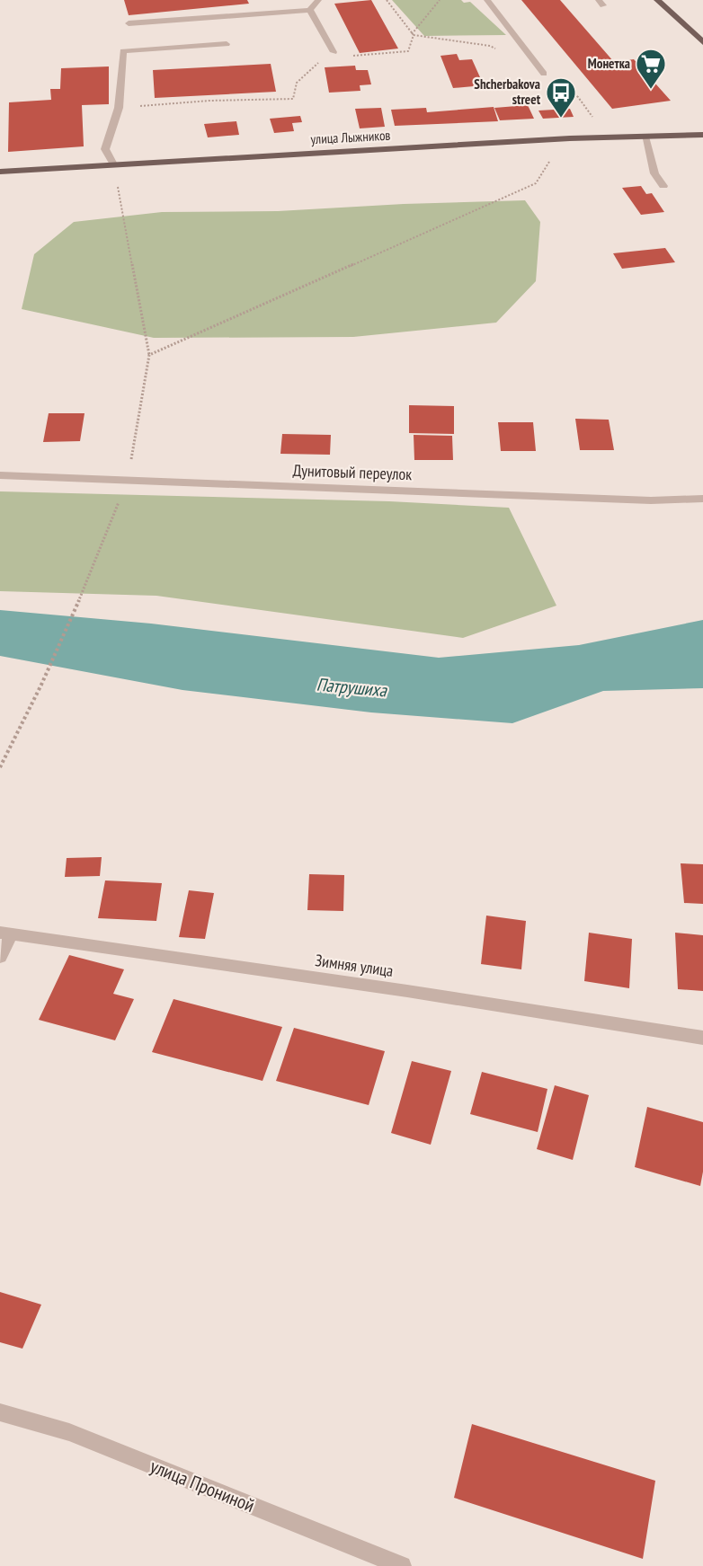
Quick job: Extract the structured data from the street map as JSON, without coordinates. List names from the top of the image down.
{
  "streets": {
    "main road": ["улица Лыжников"],
    "street": ["Дунитовый переулок", "Зимняя улица", "улица Прониной"]
  },
  "water": ["Патрушиха"],
  "places": {
    "supermarket": ["Монетка"],
    "bus stop": ["Shcherbakova street"]
  }
}
